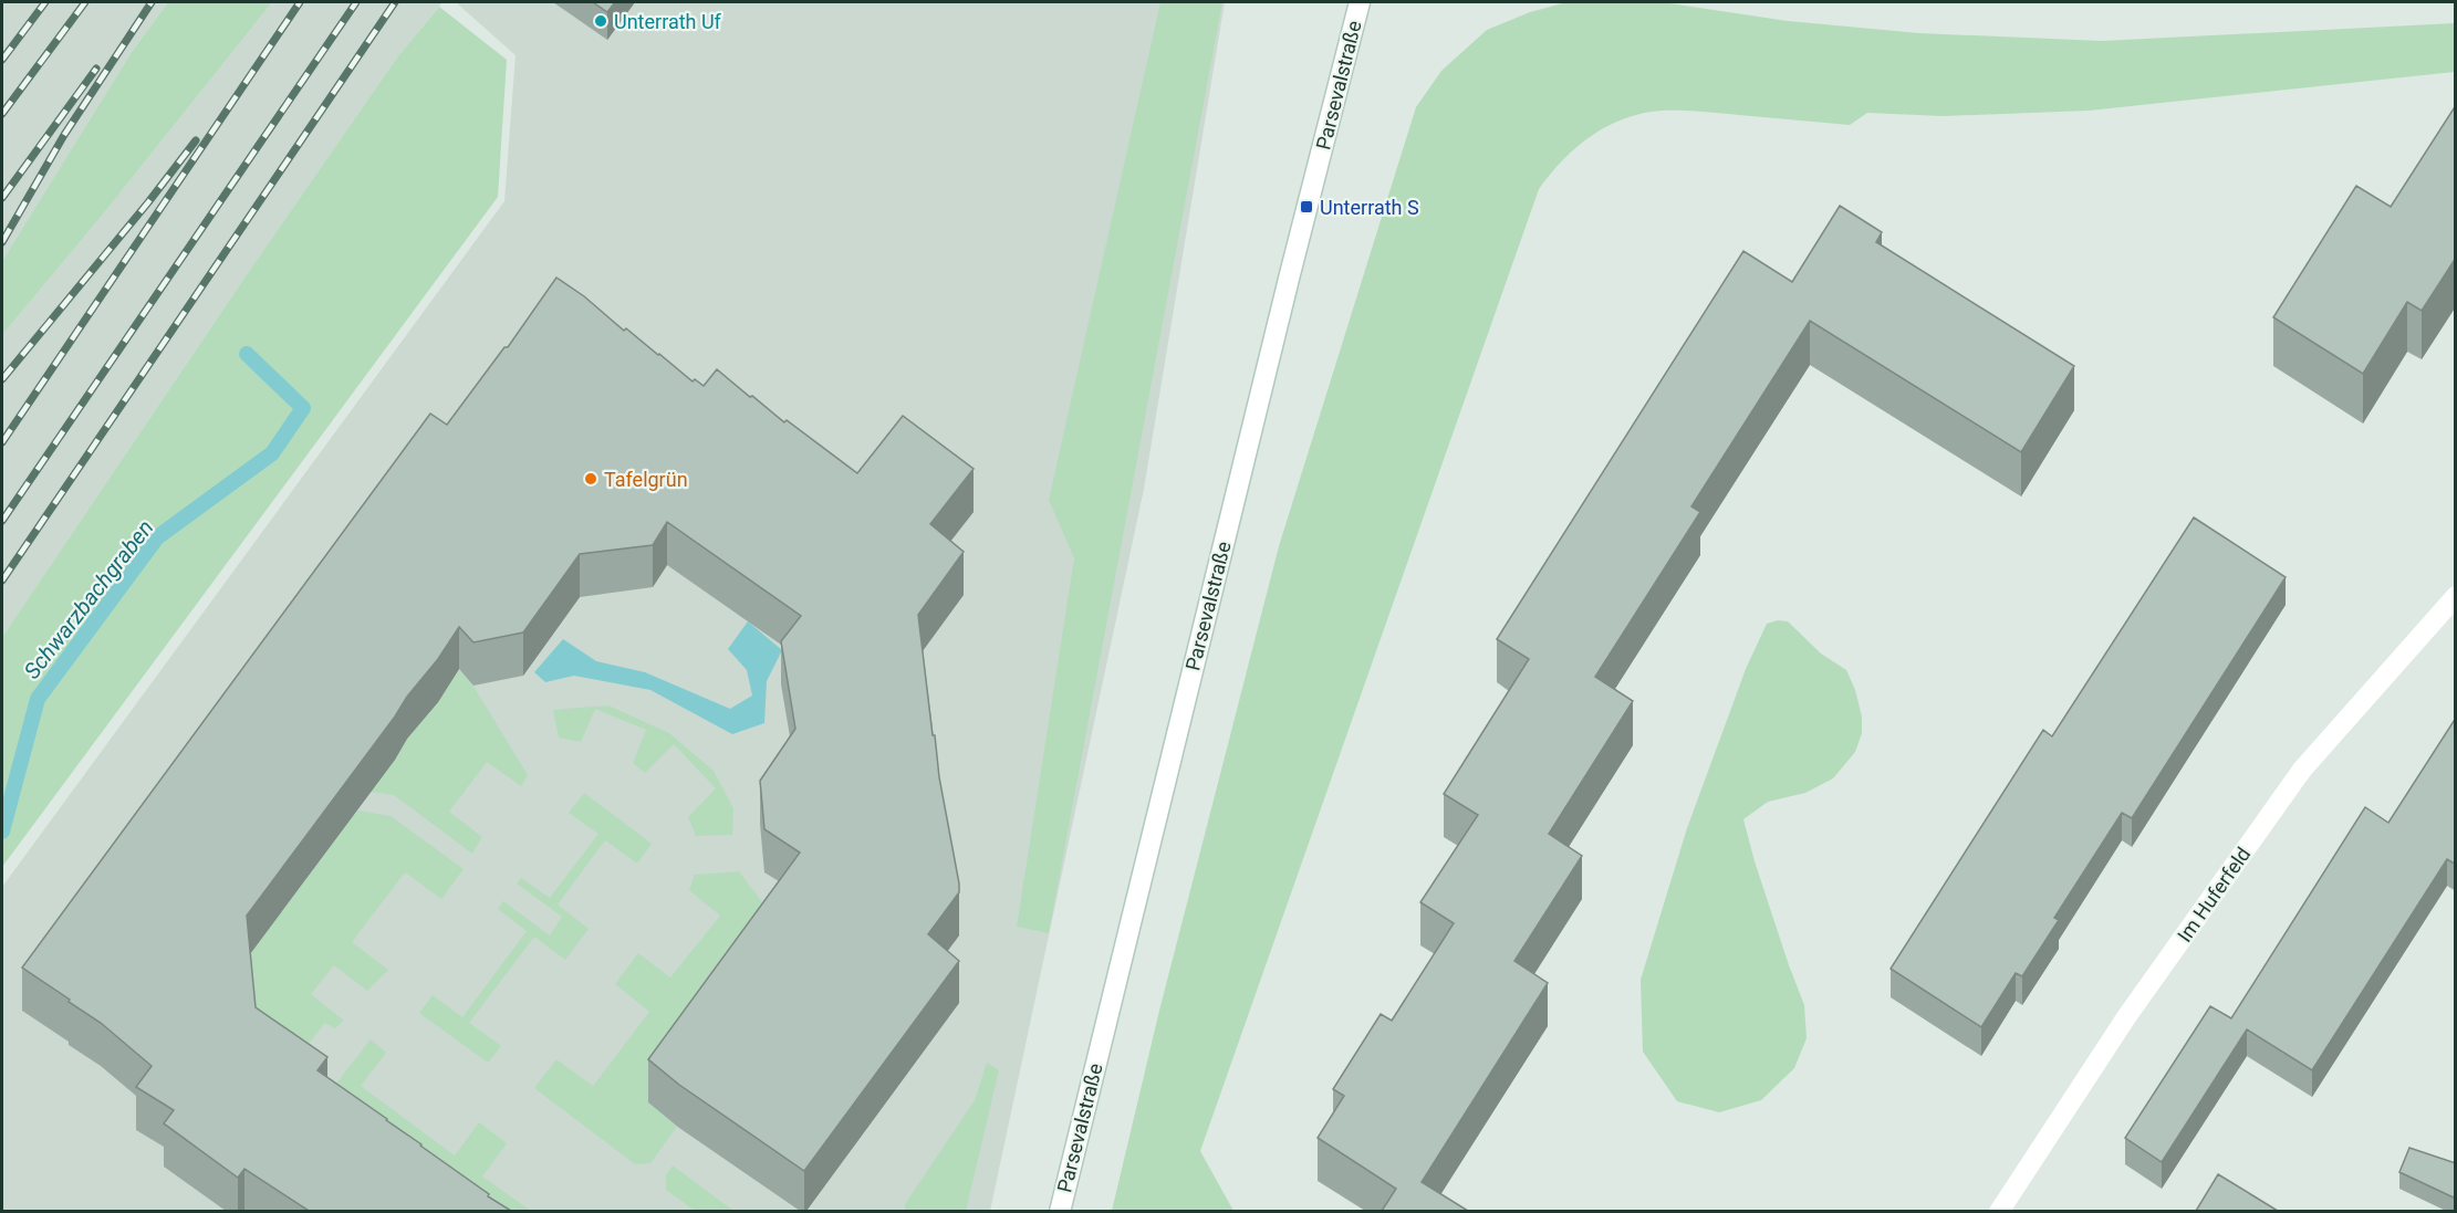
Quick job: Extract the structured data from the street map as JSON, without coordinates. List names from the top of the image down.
{
  "streets": {
    "street": ["Parsevalstraße", "Im Huferfeld"]
  },
  "water": ["Schwarzbachgraben"],
  "places": {
    "other": ["Unterrath Uf", "Tafelgrün"],
    "transit": ["Unterrath S"]
  }
}
